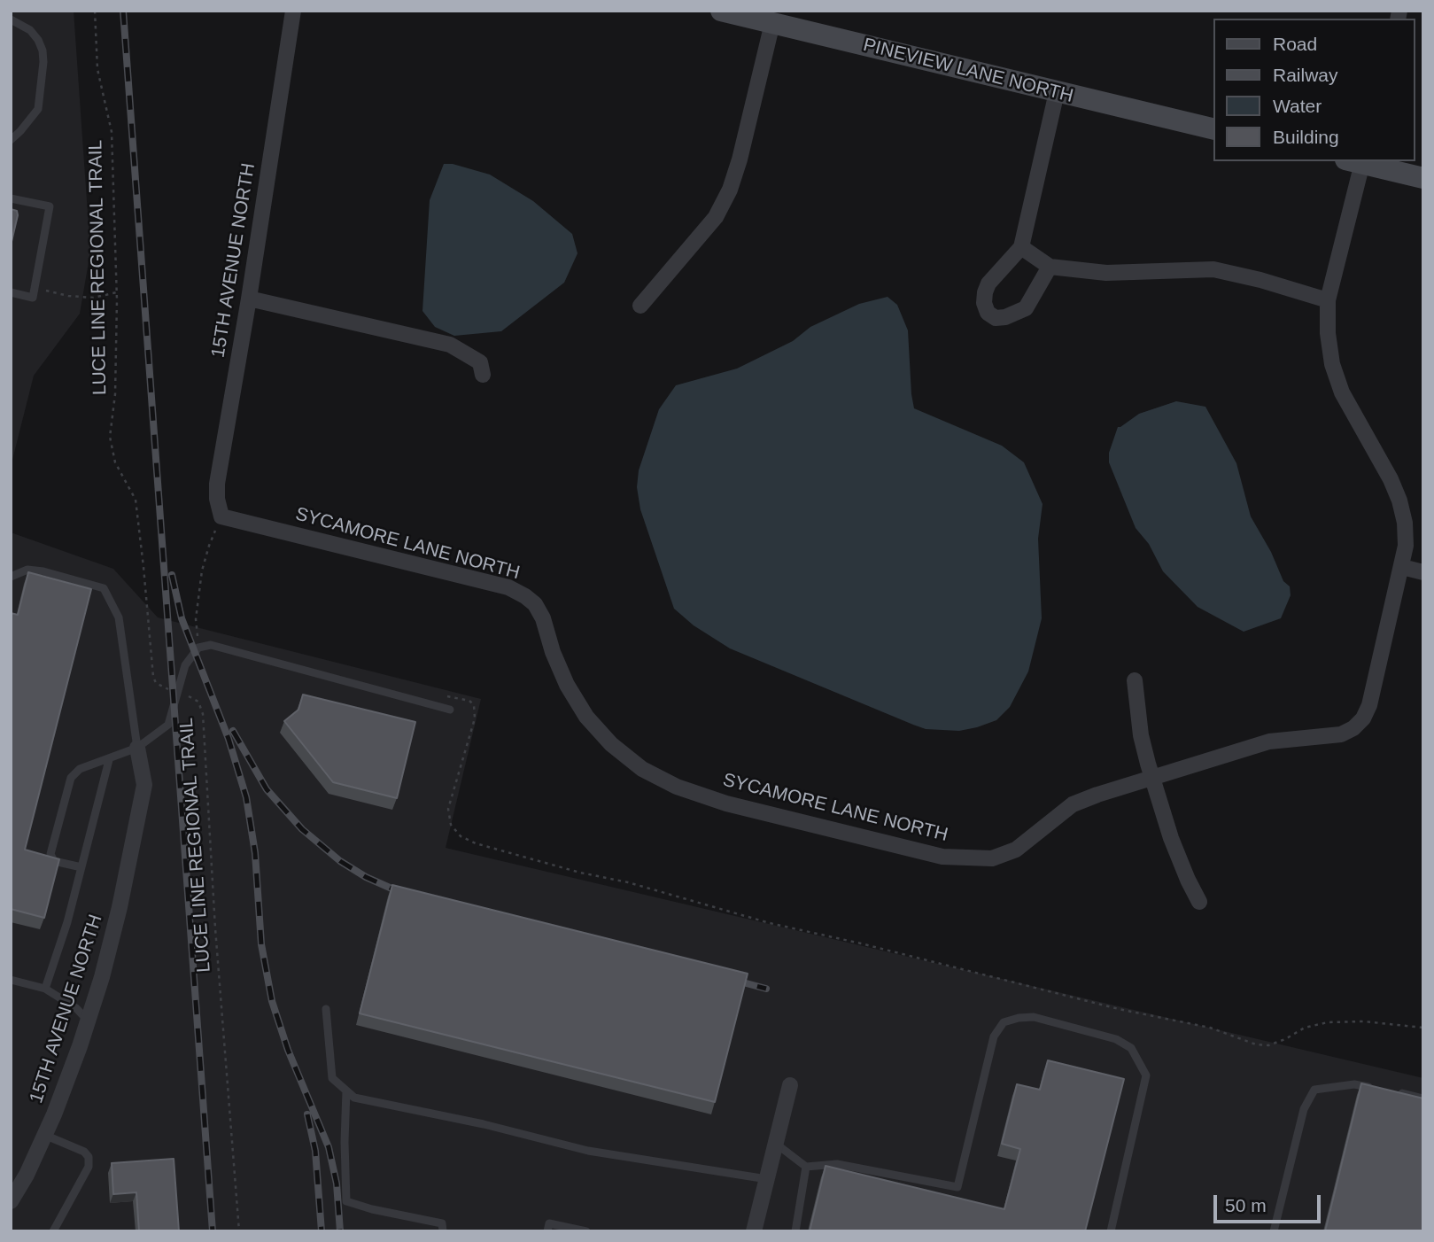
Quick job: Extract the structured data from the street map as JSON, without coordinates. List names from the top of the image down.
{
  "streets": {
    "street": ["PINEVIEW LANE NORTH", "15TH AVENUE NORTH", "SYCAMORE LANE NORTH"],
    "path": ["LUCE LINE REGIONAL TRAIL"]
  },
  "crossings": [
    ["15TH AVENUE NORTH", "SYCAMORE LANE NORTH"]
  ],
  "legend": [
    "Road",
    "Railway",
    "Water",
    "Building"
  ],
  "scale_bar": "50 m"
}
